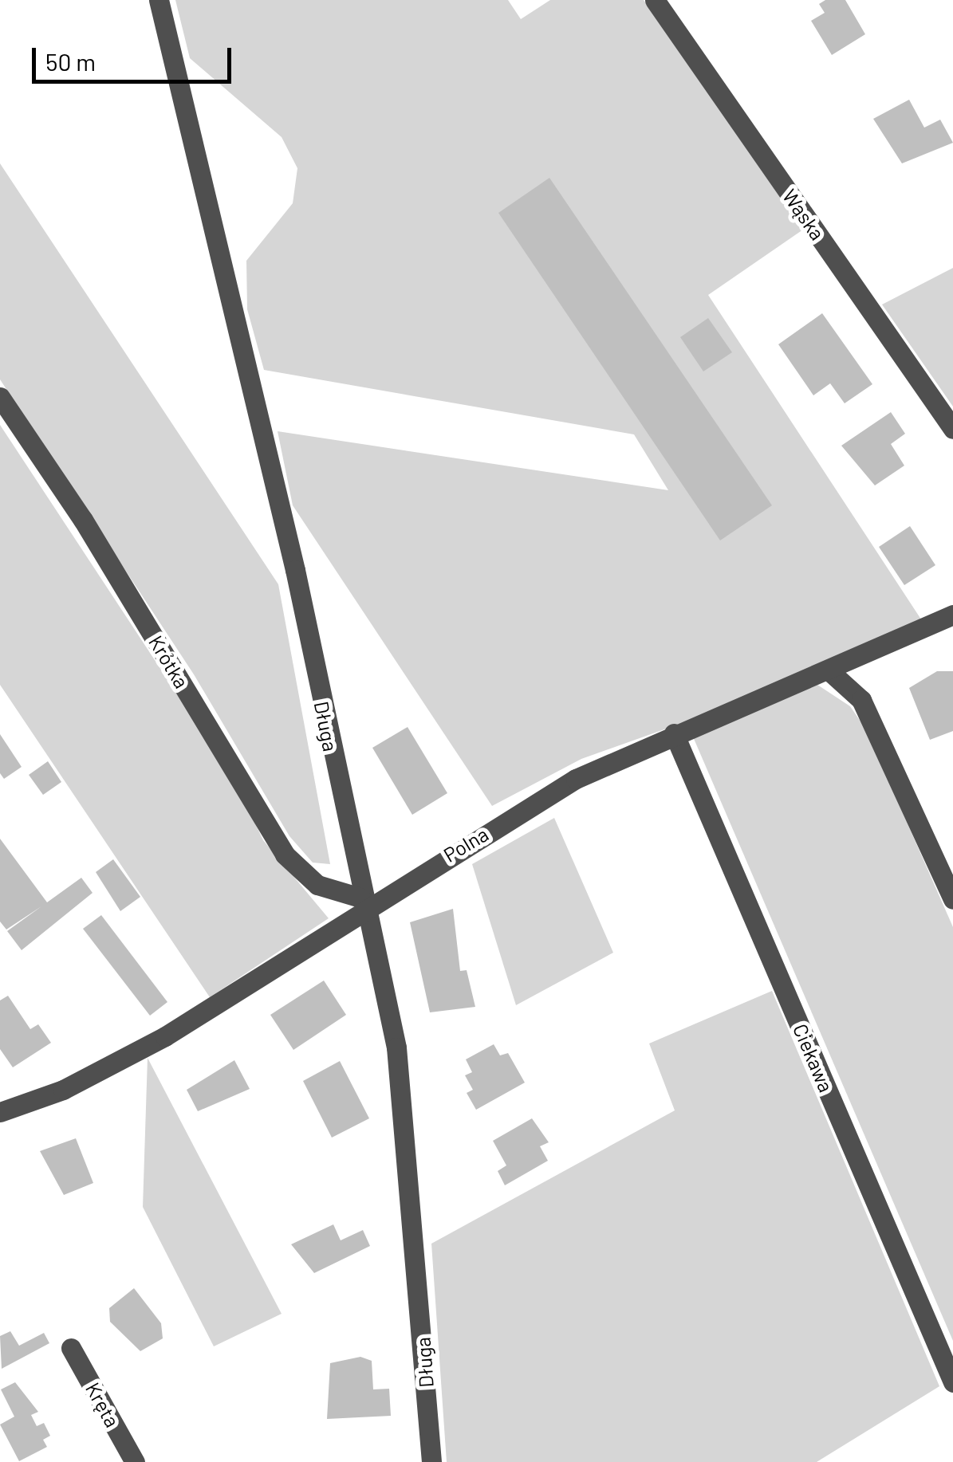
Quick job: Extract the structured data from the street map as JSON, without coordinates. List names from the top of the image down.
{
  "streets": {
    "street": [
      "Wąska",
      "Krótka",
      "Długa",
      "Polna",
      "Ciekawa",
      "Kręta"
    ]
  },
  "crossings": [
    ["Krótka", "Długa"],
    ["Krótka", "Polna"],
    ["Długa", "Polna"],
    ["Polna", "Ciekawa"]
  ],
  "scale_bar": "50 m"
}
